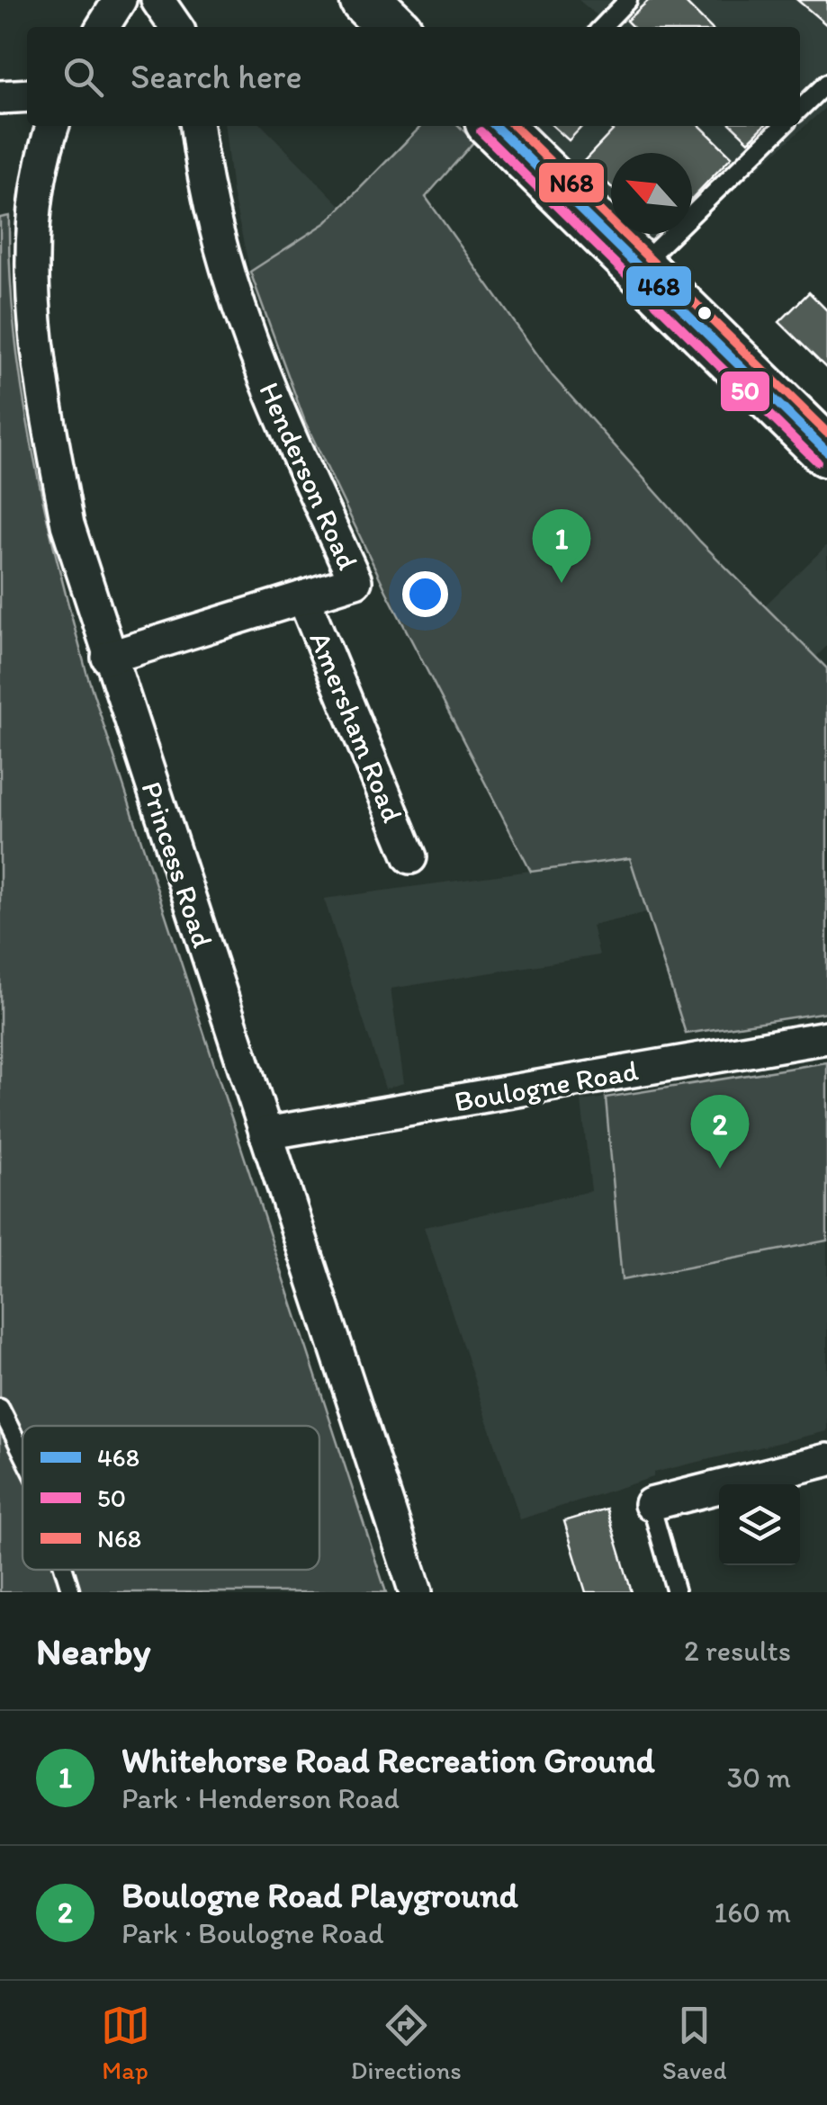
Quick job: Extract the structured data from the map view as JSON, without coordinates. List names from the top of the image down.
{
  "streets": {
    "street": [
      "Henderson Road",
      "Amersham Road",
      "Princess Road",
      "Boulogne Road"
    ]
  },
  "crossings": [
    ["Henderson Road", "Amersham Road"],
    ["Henderson Road", "Princess Road"],
    ["Princess Road", "Boulogne Road"]
  ],
  "lines": ["transit line 468", "transit line N68", "transit line 50"],
  "legend": ["468", "50", "N68"],
  "north": "top left",
  "page": {
    "search": "Search here",
    "pins": ["1", "2"],
    "heading": ["Nearby", "2 results"],
    "list": [
      {
        "mark": "1",
        "name": "Whitehorse Road Recreation Ground",
        "note": "Park · Henderson Road",
        "value": "30 m"
      },
      {
        "mark": "2",
        "name": "Boulogne Road Playground",
        "note": "Park · Boulogne Road",
        "value": "160 m"
      }
    ],
    "nav": ["Map", "Directions", "Saved"]
  }
}
